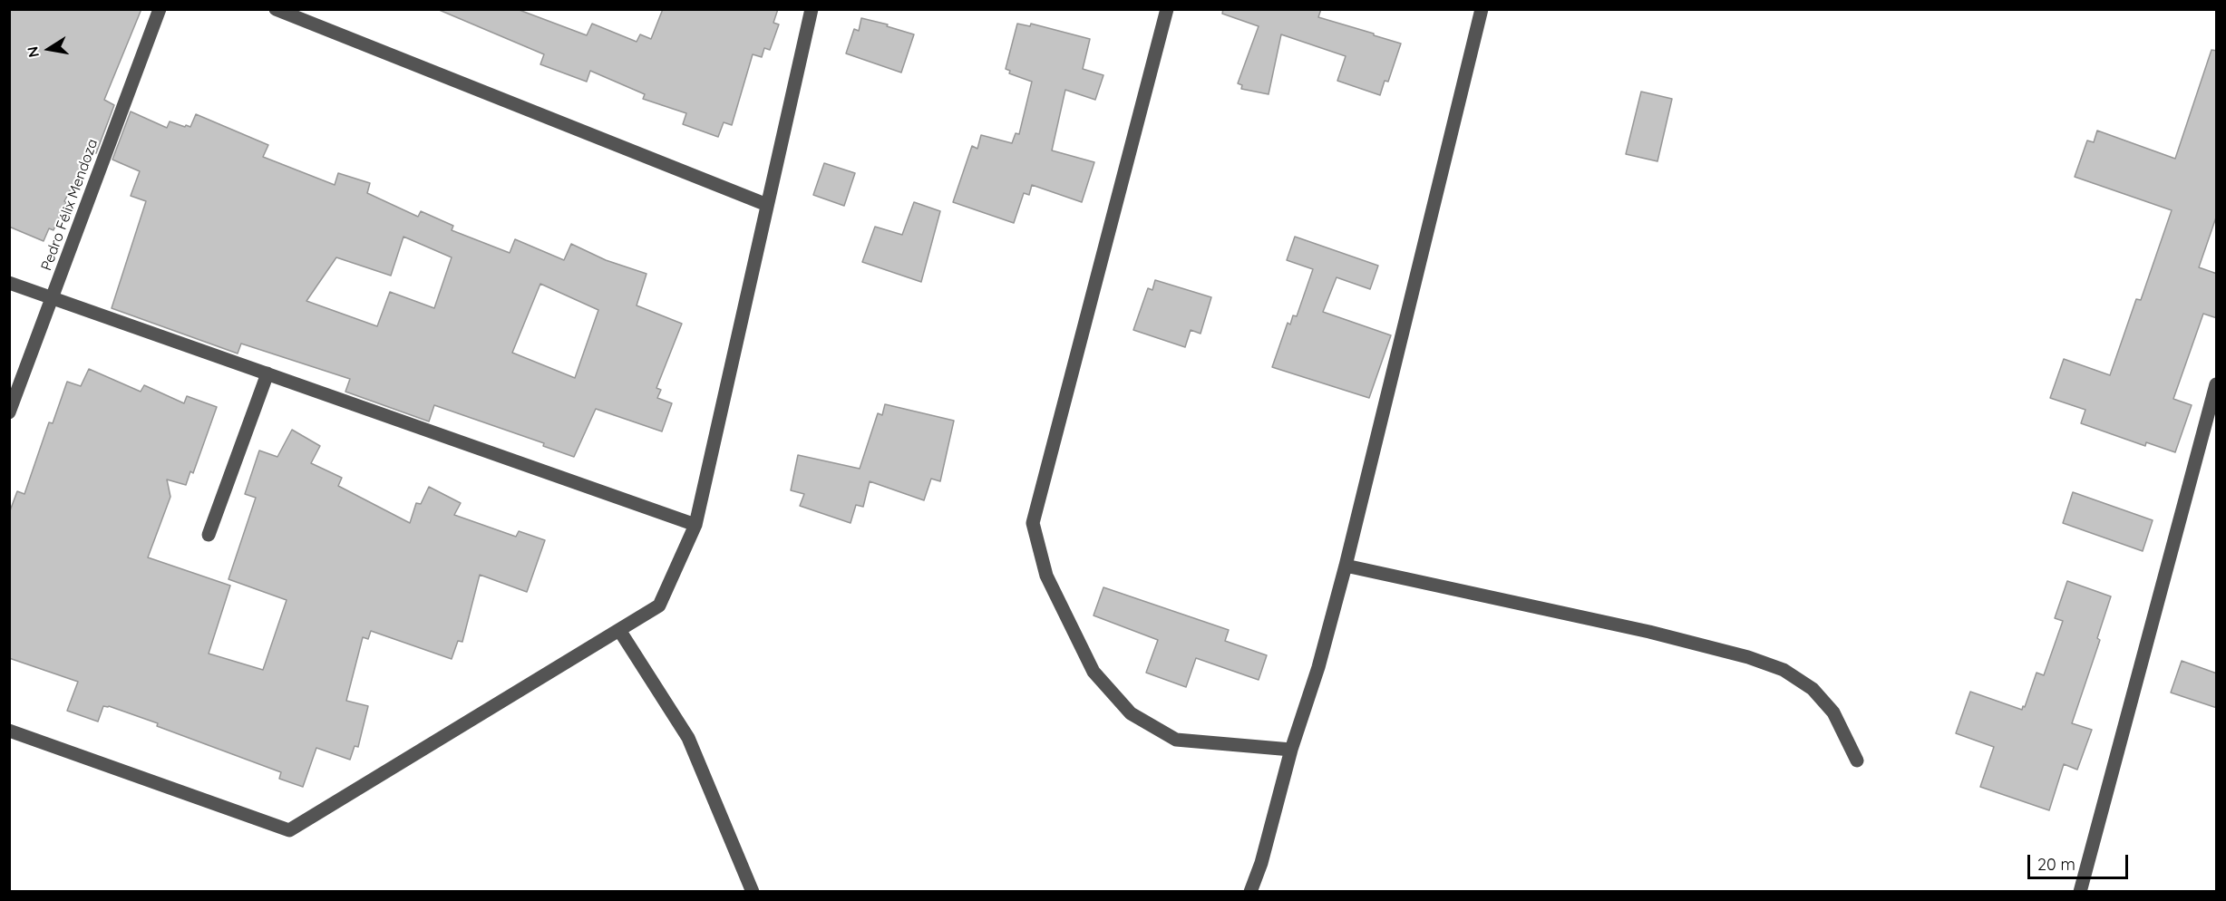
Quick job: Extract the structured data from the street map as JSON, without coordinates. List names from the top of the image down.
{
  "streets": {
    "street": ["Pedro Félix Mendoza"]
  },
  "scale_bar": "20 m",
  "north": "left"
}
